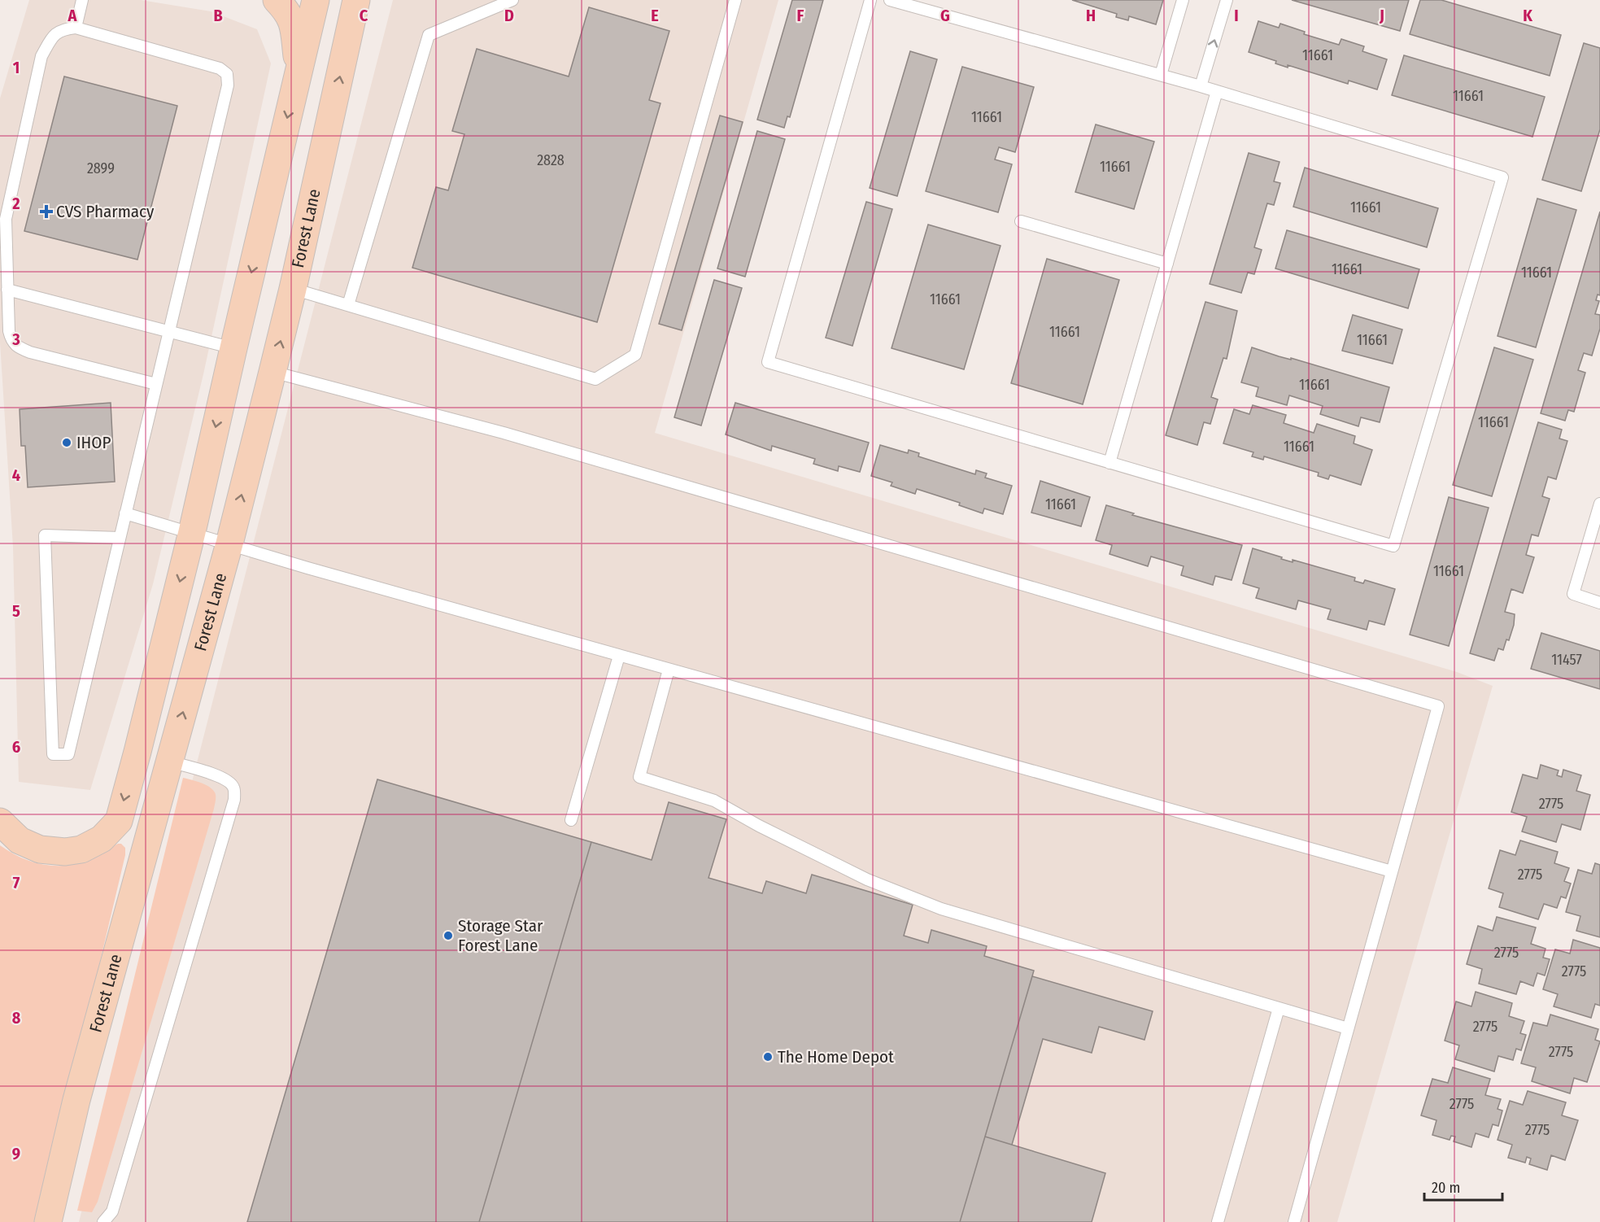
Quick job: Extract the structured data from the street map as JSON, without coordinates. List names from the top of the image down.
{
  "streets": {
    "main road": ["Forest Lane"]
  },
  "places": {
    "health": ["CVS Pharmacy"],
    "other": ["IHOP", "Storage Star Forest Lane", "The Home Depot"]
  },
  "house_numbers": [
    "11661",
    "11661",
    "11661",
    "2828",
    "11661",
    "2899",
    "11661",
    "11661",
    "11661",
    "11661",
    "11661",
    "11661",
    "11661",
    "11661",
    "11661",
    "11661",
    "11661",
    "11457",
    "2775",
    "2775",
    "2775",
    "2775",
    "2775",
    "2775",
    "2775",
    "2775"
  ],
  "scale_bar": "20 m",
  "grid": {
    "columns": [
      "A",
      "B",
      "C",
      "D",
      "E",
      "F",
      "G",
      "H",
      "I",
      "J",
      "K"
    ],
    "rows": [
      "1",
      "2",
      "3",
      "4",
      "5",
      "6",
      "7",
      "8",
      "9"
    ]
  }
}
